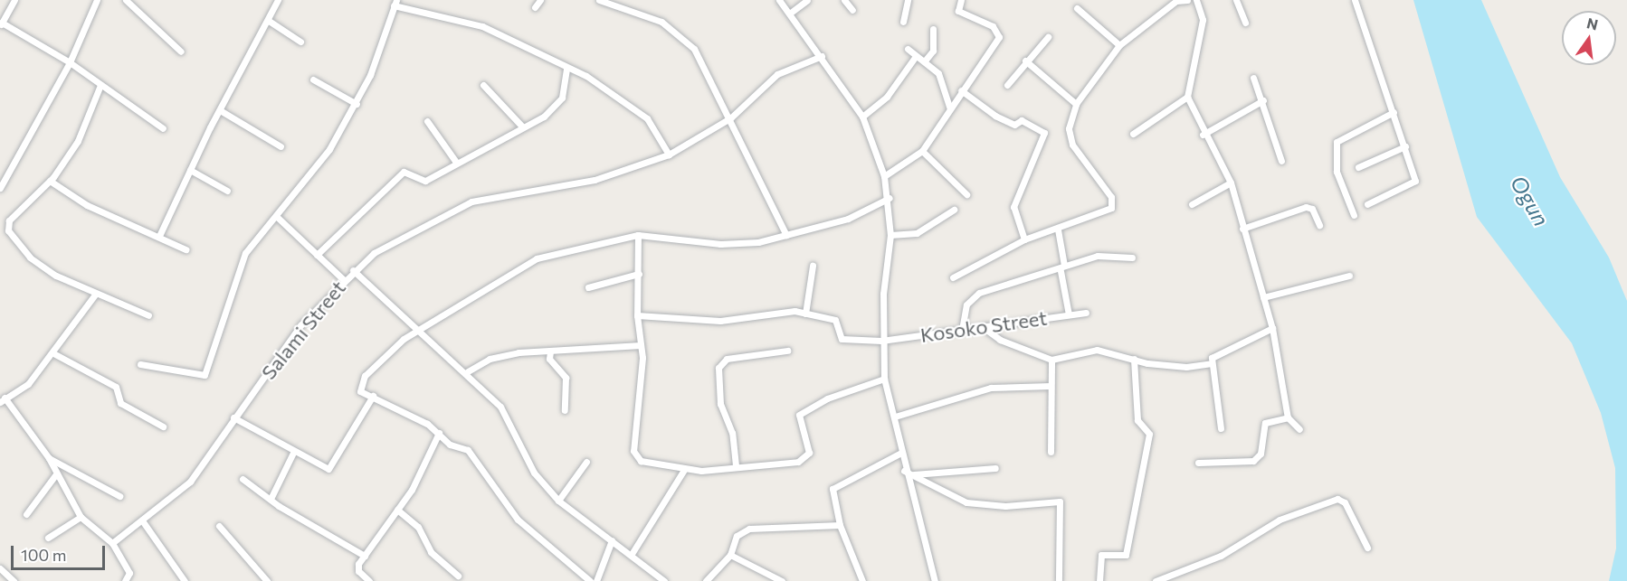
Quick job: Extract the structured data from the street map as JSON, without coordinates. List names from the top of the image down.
{
  "streets": {
    "street": ["Kosoko Street", "Salami Street"]
  },
  "water": ["Ogun"],
  "scale_bar": "100 m",
  "north": "top"
}
